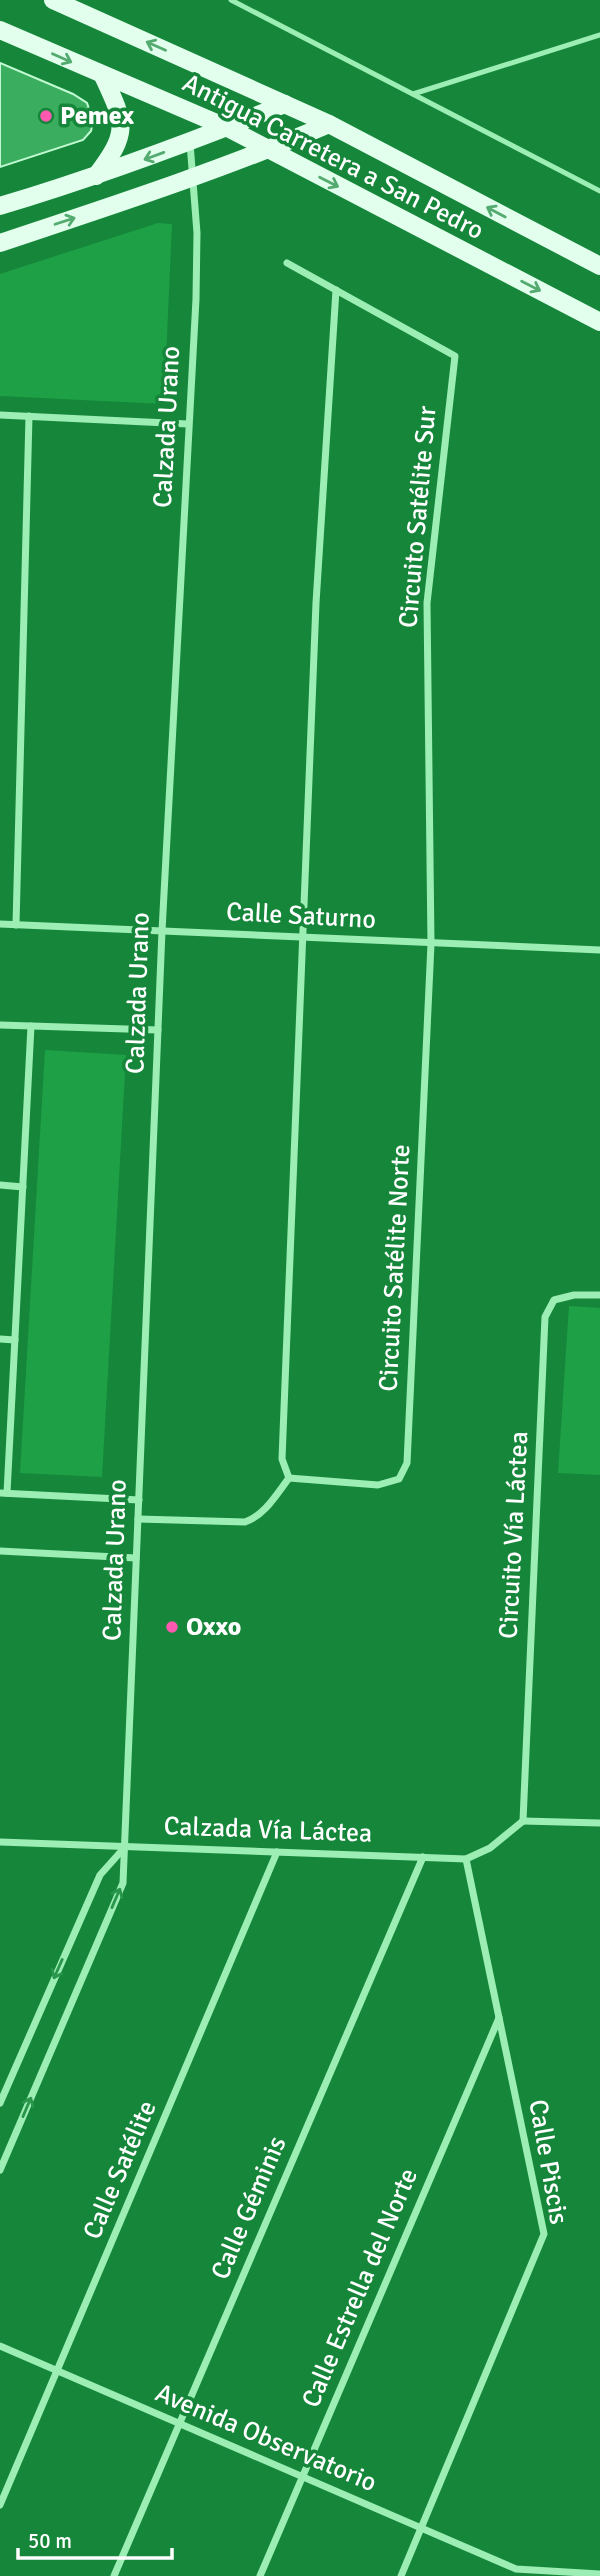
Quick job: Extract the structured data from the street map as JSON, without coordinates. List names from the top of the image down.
{
  "streets": {
    "main road": ["Antigua Carretera a San Pedro"],
    "street": [
      "Calzada Urano",
      "Circuito Satélite Sur",
      "Calle Saturno",
      "Circuito Satélite Norte",
      "Circuito Vía Láctea",
      "Calzada Vía Láctea",
      "Calle Piscis",
      "Calle Satélite",
      "Calle Géminis",
      "Calle Estrella del Norte",
      "Avenida Observatorio"
    ]
  },
  "crossings": [
    ["Calzada Urano", "Calle Saturno"],
    ["Calzada Urano", "Calzada Vía Láctea"],
    ["Circuito Satélite Sur", "Calle Saturno"],
    ["Circuito Satélite Sur", "Circuito Satélite Norte"],
    ["Calle Saturno", "Circuito Satélite Norte"],
    ["Calzada Vía Láctea", "Calle Piscis"],
    ["Calzada Vía Láctea", "Calle Satélite"],
    ["Calzada Vía Láctea", "Calle Géminis"],
    ["Calle Piscis", "Calle Estrella del Norte"],
    ["Calle Piscis", "Avenida Observatorio"],
    ["Calle Satélite", "Avenida Observatorio"],
    ["Calle Géminis", "Avenida Observatorio"],
    ["Calle Estrella del Norte", "Avenida Observatorio"]
  ],
  "places": ["Pemex", "Oxxo"],
  "scale_bar": "50 m"
}
